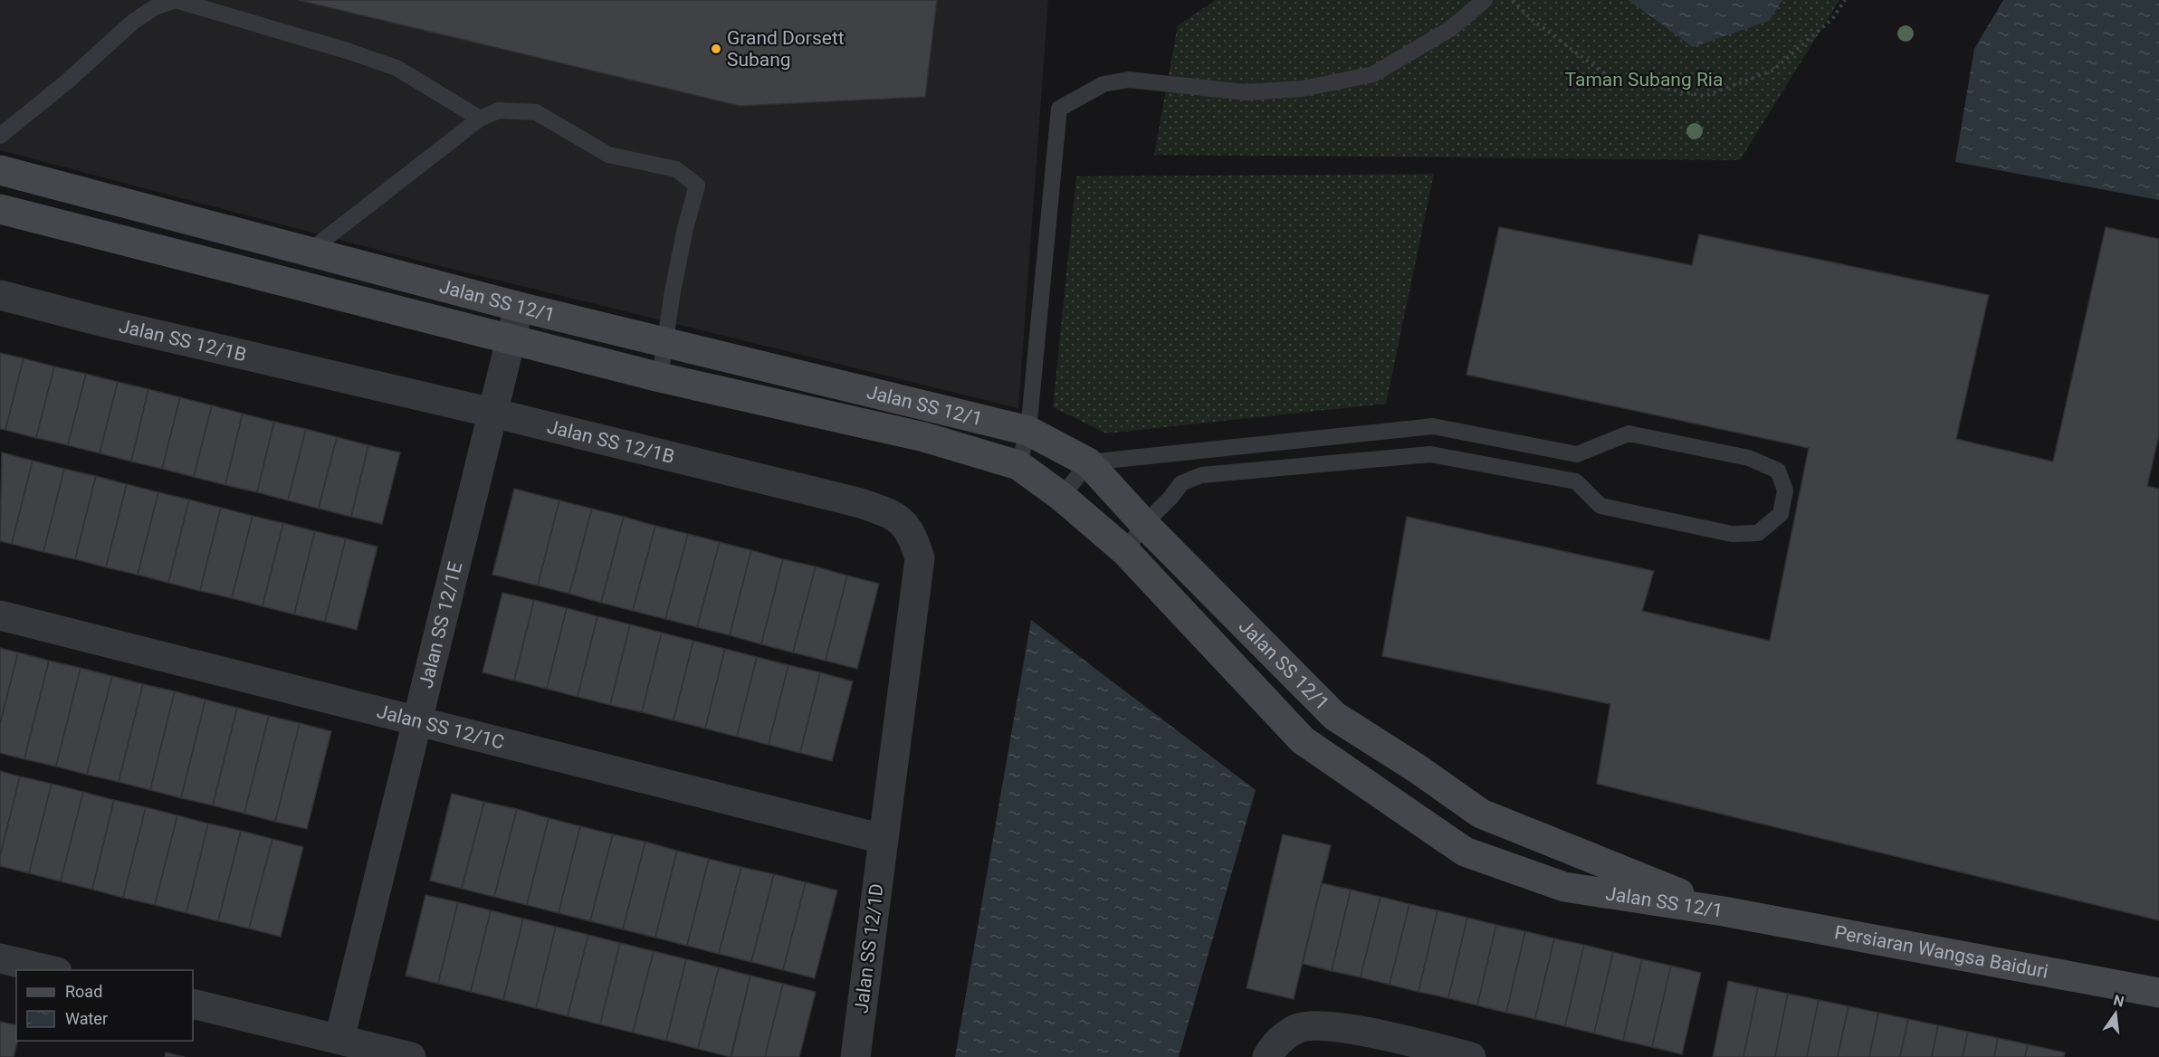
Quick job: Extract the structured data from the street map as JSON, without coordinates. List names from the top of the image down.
{
  "streets": {
    "street": [
      "Jalan SS 12/1",
      "Jalan SS 12/1B",
      "Jalan SS 12/1E",
      "Jalan SS 12/1C",
      "Jalan SS 12/1D",
      "Persiaran Wangsa Baiduri"
    ]
  },
  "crossings": [
    ["Jalan SS 12/1", "Jalan SS 12/1E"],
    ["Jalan SS 12/1", "Persiaran Wangsa Baiduri"],
    ["Jalan SS 12/1B", "Jalan SS 12/1E"],
    ["Jalan SS 12/1B", "Jalan SS 12/1C"],
    ["Jalan SS 12/1B", "Jalan SS 12/1D"],
    ["Jalan SS 12/1E", "Jalan SS 12/1C"],
    ["Jalan SS 12/1C", "Jalan SS 12/1D"]
  ],
  "parks": ["Taman Subang Ria"],
  "places": ["Grand Dorsett Subang"],
  "legend": ["Road", "Water"],
  "north": "top"
}
